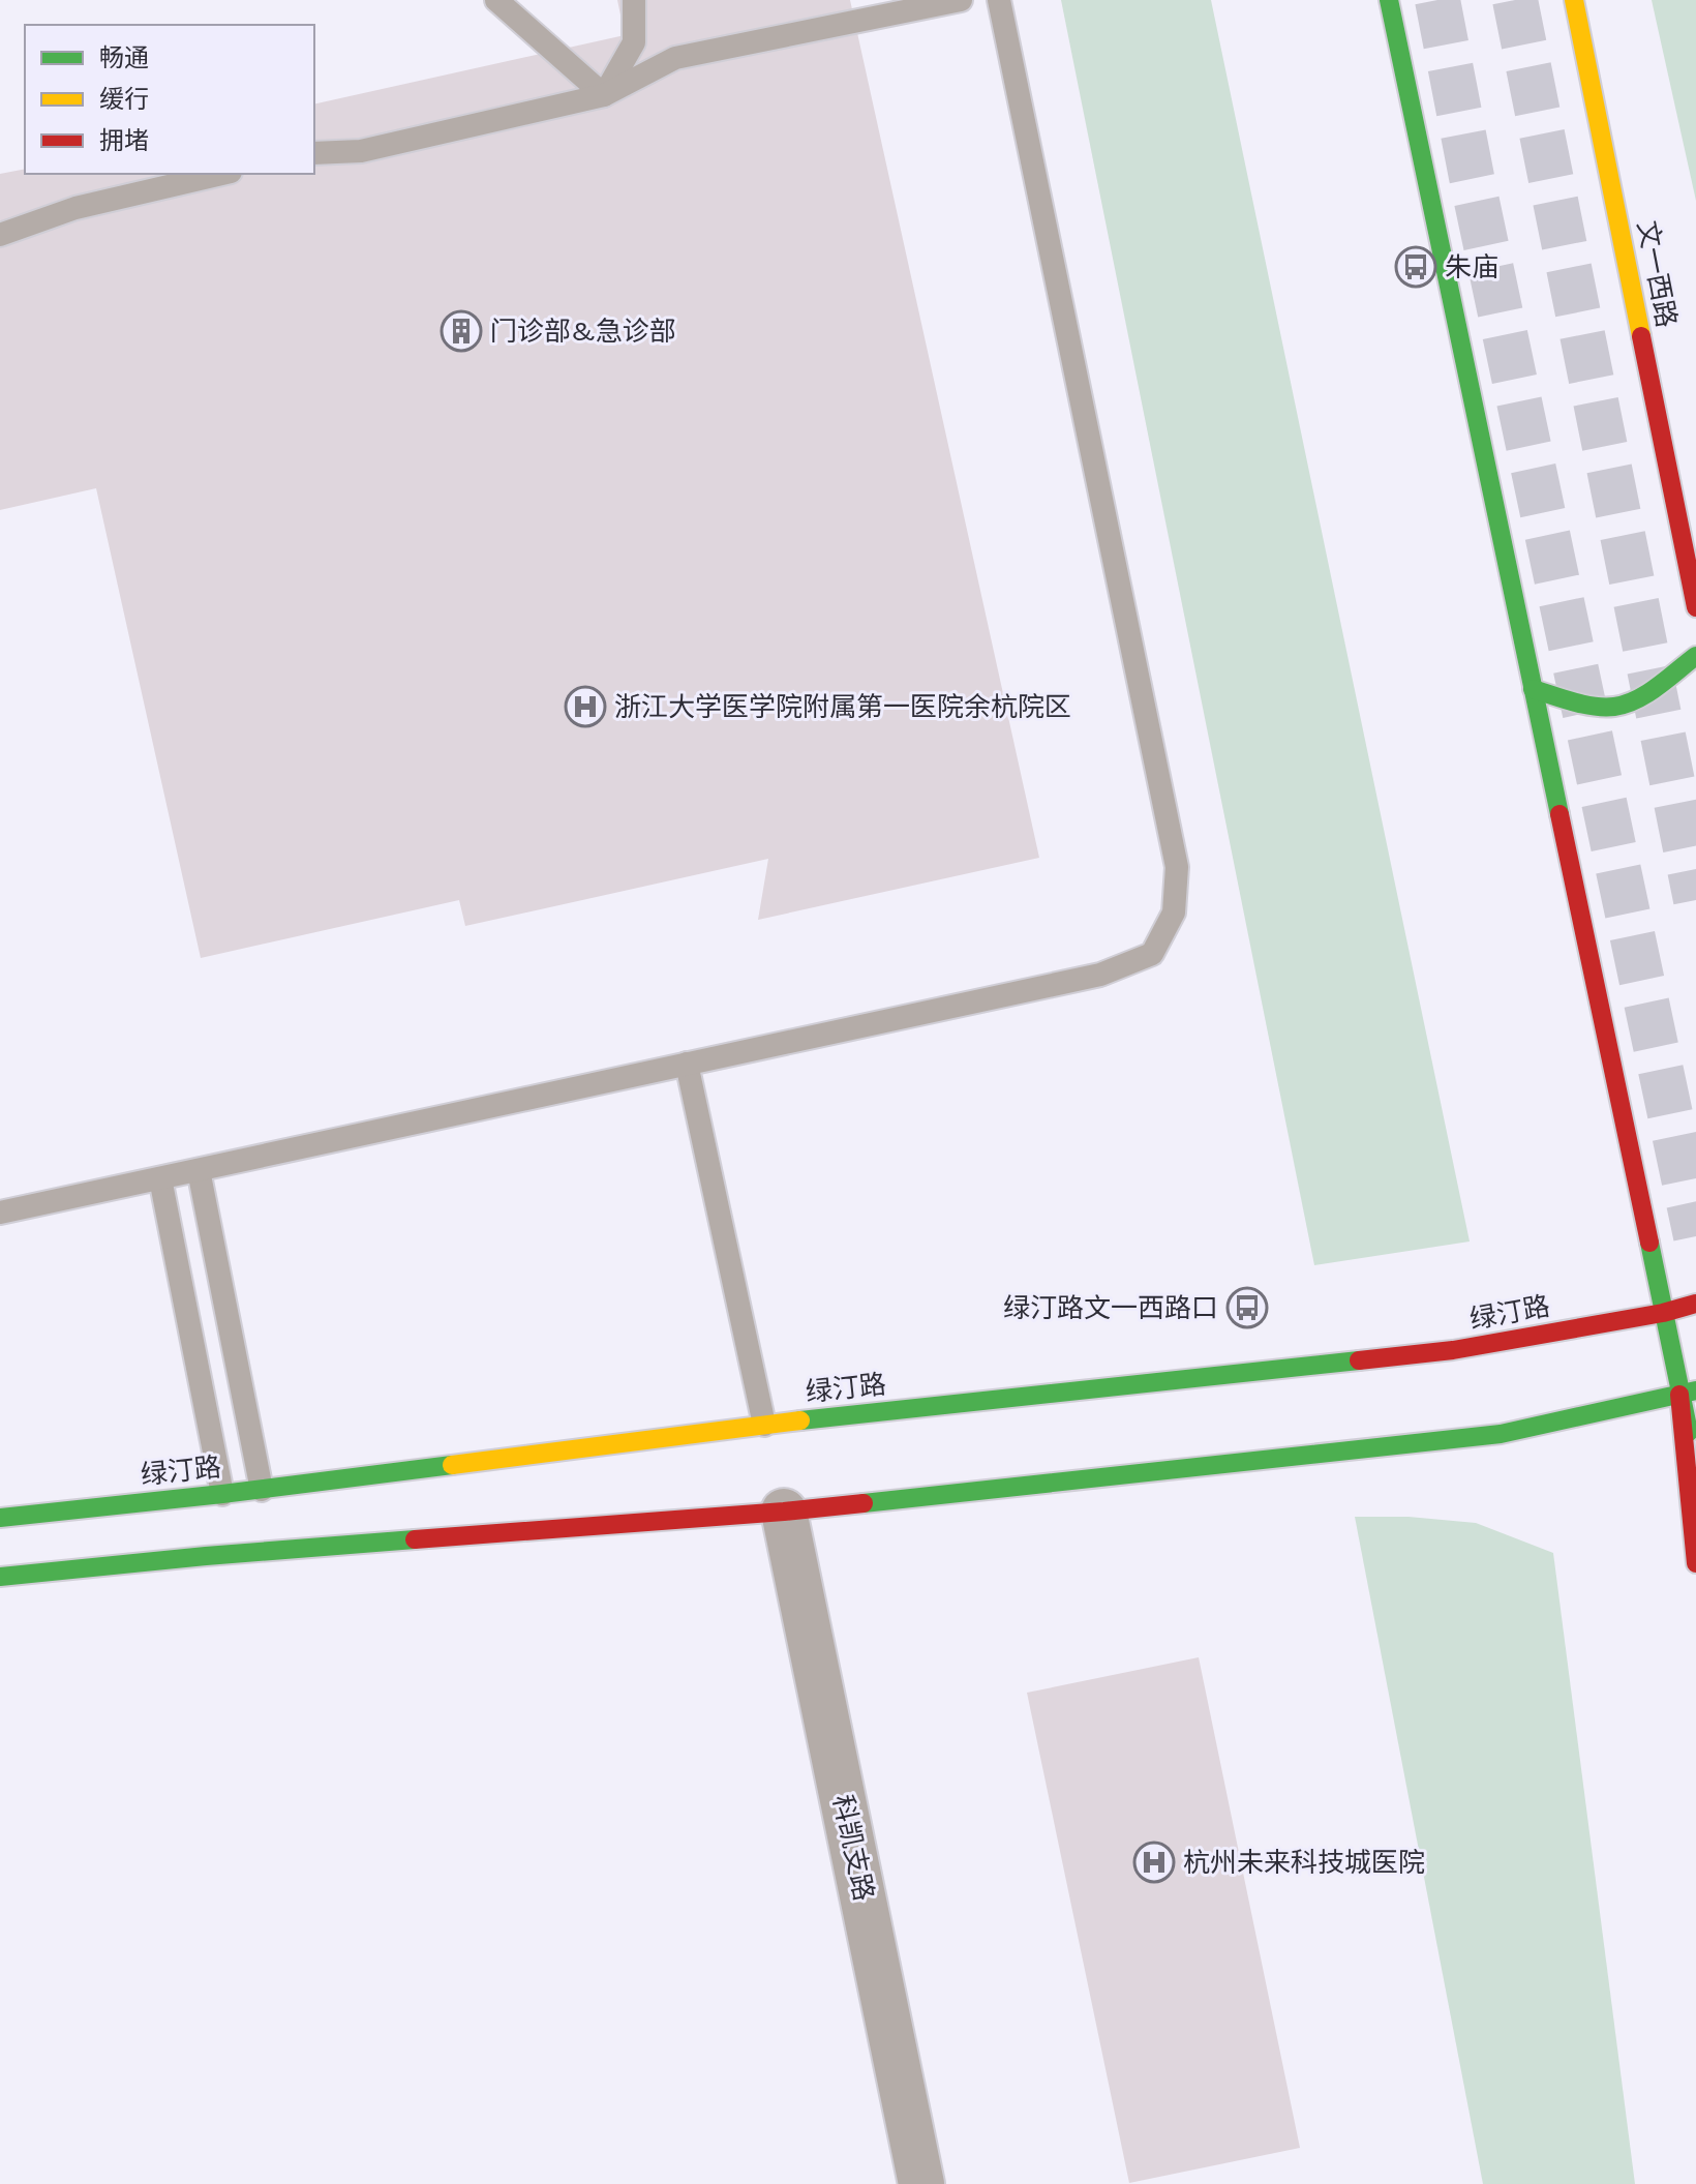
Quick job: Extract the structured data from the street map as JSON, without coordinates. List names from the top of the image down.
{
  "streets": {
    "main road": ["文一西路", "绿汀路"],
    "street": ["科凯支路"]
  },
  "places": {
    "bus stop": ["朱庙", "绿汀路文一西路口"],
    "building": ["门诊部&急诊部"],
    "hospital": ["浙江大学医学院附属第一医院余杭院区", "杭州未来科技城医院"]
  },
  "legend": ["畅通", "缓行", "拥堵"]
}
